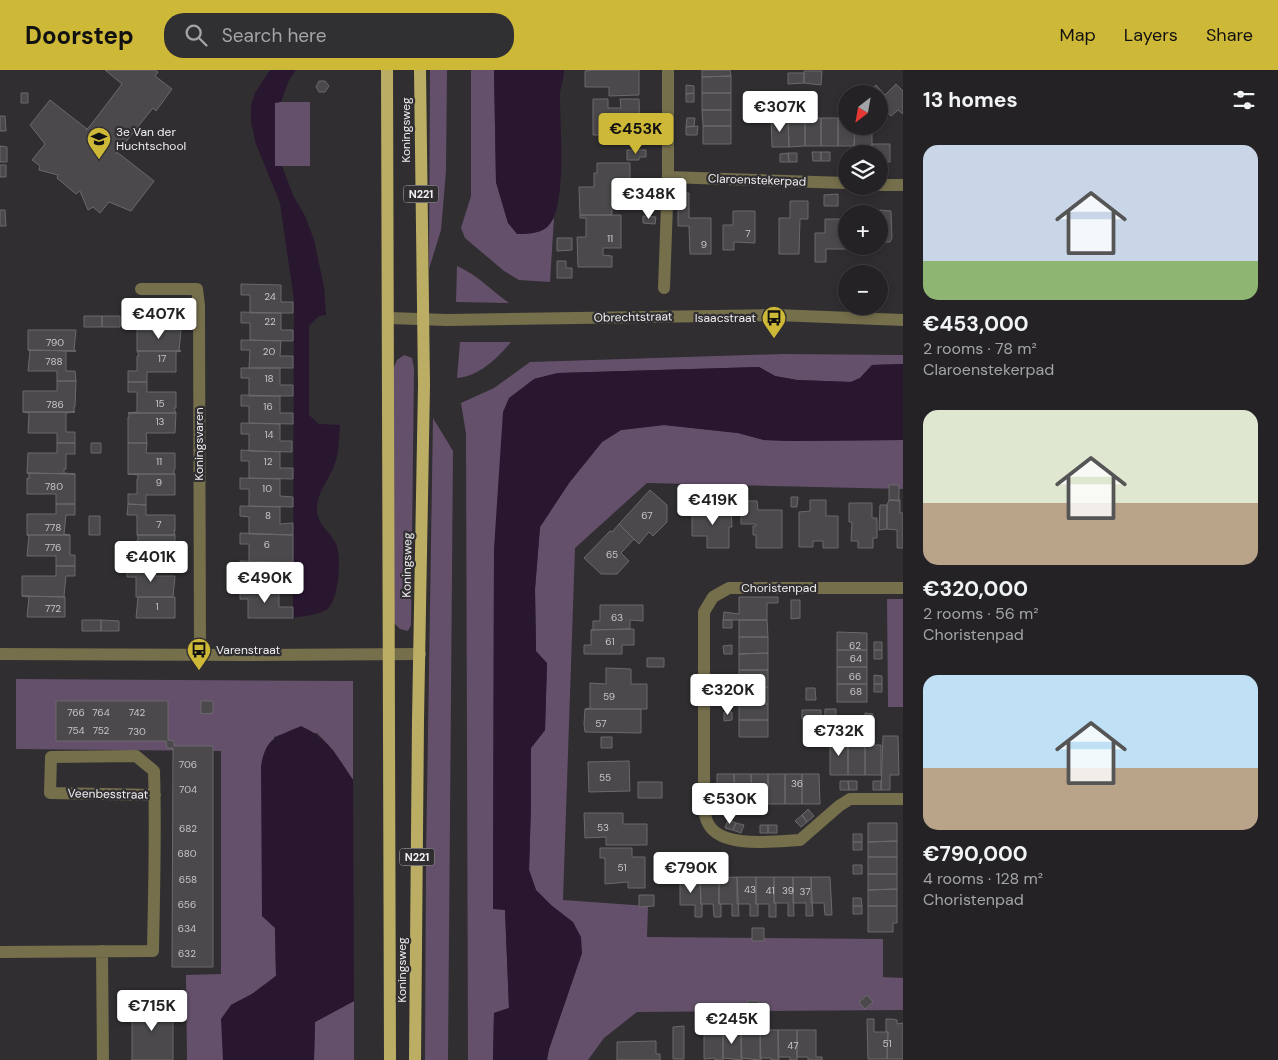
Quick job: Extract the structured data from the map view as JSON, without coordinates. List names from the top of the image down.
{
  "streets": {
    "main road": ["Koningsweg", "N221"],
    "street": [
      "Claroenstekerpad",
      "Obrechtstraat",
      "Koningsvaren",
      "Choristenpad",
      "Veenbesstraat"
    ]
  },
  "crossings": [
    ["Koningsweg", "Obrechtstraat"]
  ],
  "places": {
    "school or university": ["3e Van der Huchtschool"],
    "bus stop": ["Isaacstraat", "Varenstraat"]
  },
  "house_numbers": [
    "7",
    "11",
    "9",
    "24",
    "22",
    "790",
    "20",
    "17",
    "788",
    "18",
    "15",
    "786",
    "16",
    "13",
    "14",
    "11",
    "12",
    "9",
    "780",
    "10",
    "8",
    "67",
    "7",
    "778",
    "6",
    "776",
    "65",
    "1",
    "772",
    "63",
    "61",
    "62",
    "64",
    "66",
    "68",
    "59",
    "766",
    "764",
    "742",
    "57",
    "754",
    "752",
    "730",
    "706",
    "55",
    "36",
    "704",
    "53",
    "682",
    "680",
    "51",
    "658",
    "43",
    "41",
    "39",
    "37",
    "656",
    "634",
    "632",
    "51",
    "47"
  ],
  "north": "bottom left",
  "page": {
    "header": "Doorstep",
    "search": "Search here",
    "nav": ["Map", "Layers", "Share"],
    "heading": "13 homes",
    "map_buttons": ["+", "−"],
    "price": [
      "€307K",
      "€453K",
      "€348K",
      "€407K",
      "€419K",
      "€401K",
      "€490K",
      "€320K",
      "€732K",
      "€530K",
      "€790K",
      "€715K",
      "€245K"
    ],
    "list": [
      {
        "name": "€453,000",
        "note": "2 rooms · 78 m² · Claroenstekerpad"
      },
      {
        "name": "€320,000",
        "note": "2 rooms · 56 m² · Choristenpad"
      },
      {
        "name": "€790,000",
        "note": "4 rooms · 128 m² · Choristenpad"
      }
    ]
  }
}
